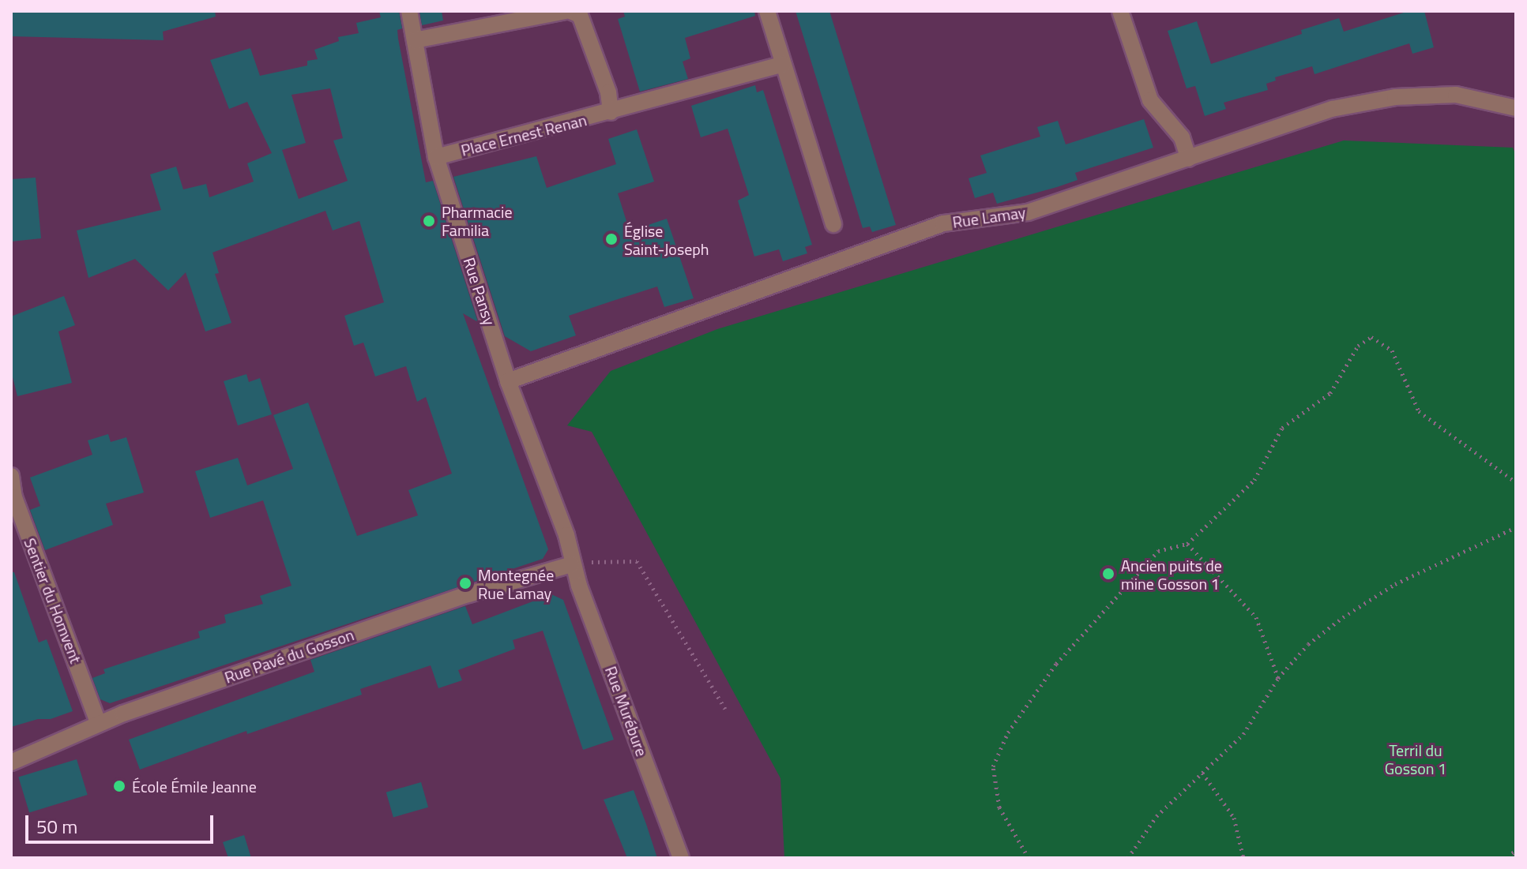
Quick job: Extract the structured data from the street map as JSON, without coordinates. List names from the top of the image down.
{
  "streets": {
    "street": [
      "Place Ernest Renan",
      "Rue Lamay",
      "Rue Pansy",
      "Sentier du Homvent",
      "Rue Pavé du Gosson",
      "Rue Murébure"
    ]
  },
  "crossings": [
    ["Place Ernest Renan", "Rue Pansy"],
    ["Rue Lamay", "Rue Pansy"],
    ["Rue Pansy", "Rue Pavé du Gosson"],
    ["Rue Pansy", "Rue Murébure"],
    ["Sentier du Homvent", "Rue Pavé du Gosson"],
    ["Rue Pavé du Gosson", "Rue Murébure"]
  ],
  "parks": ["Terril du Gosson 1"],
  "places": [
    "Pharmacie Familia",
    "Église Saint-Joseph",
    "Ancien puits de mine Gosson 1",
    "Montegnée Rue Lamay",
    "École Émile Jeanne"
  ],
  "scale_bar": "50 m"
}
